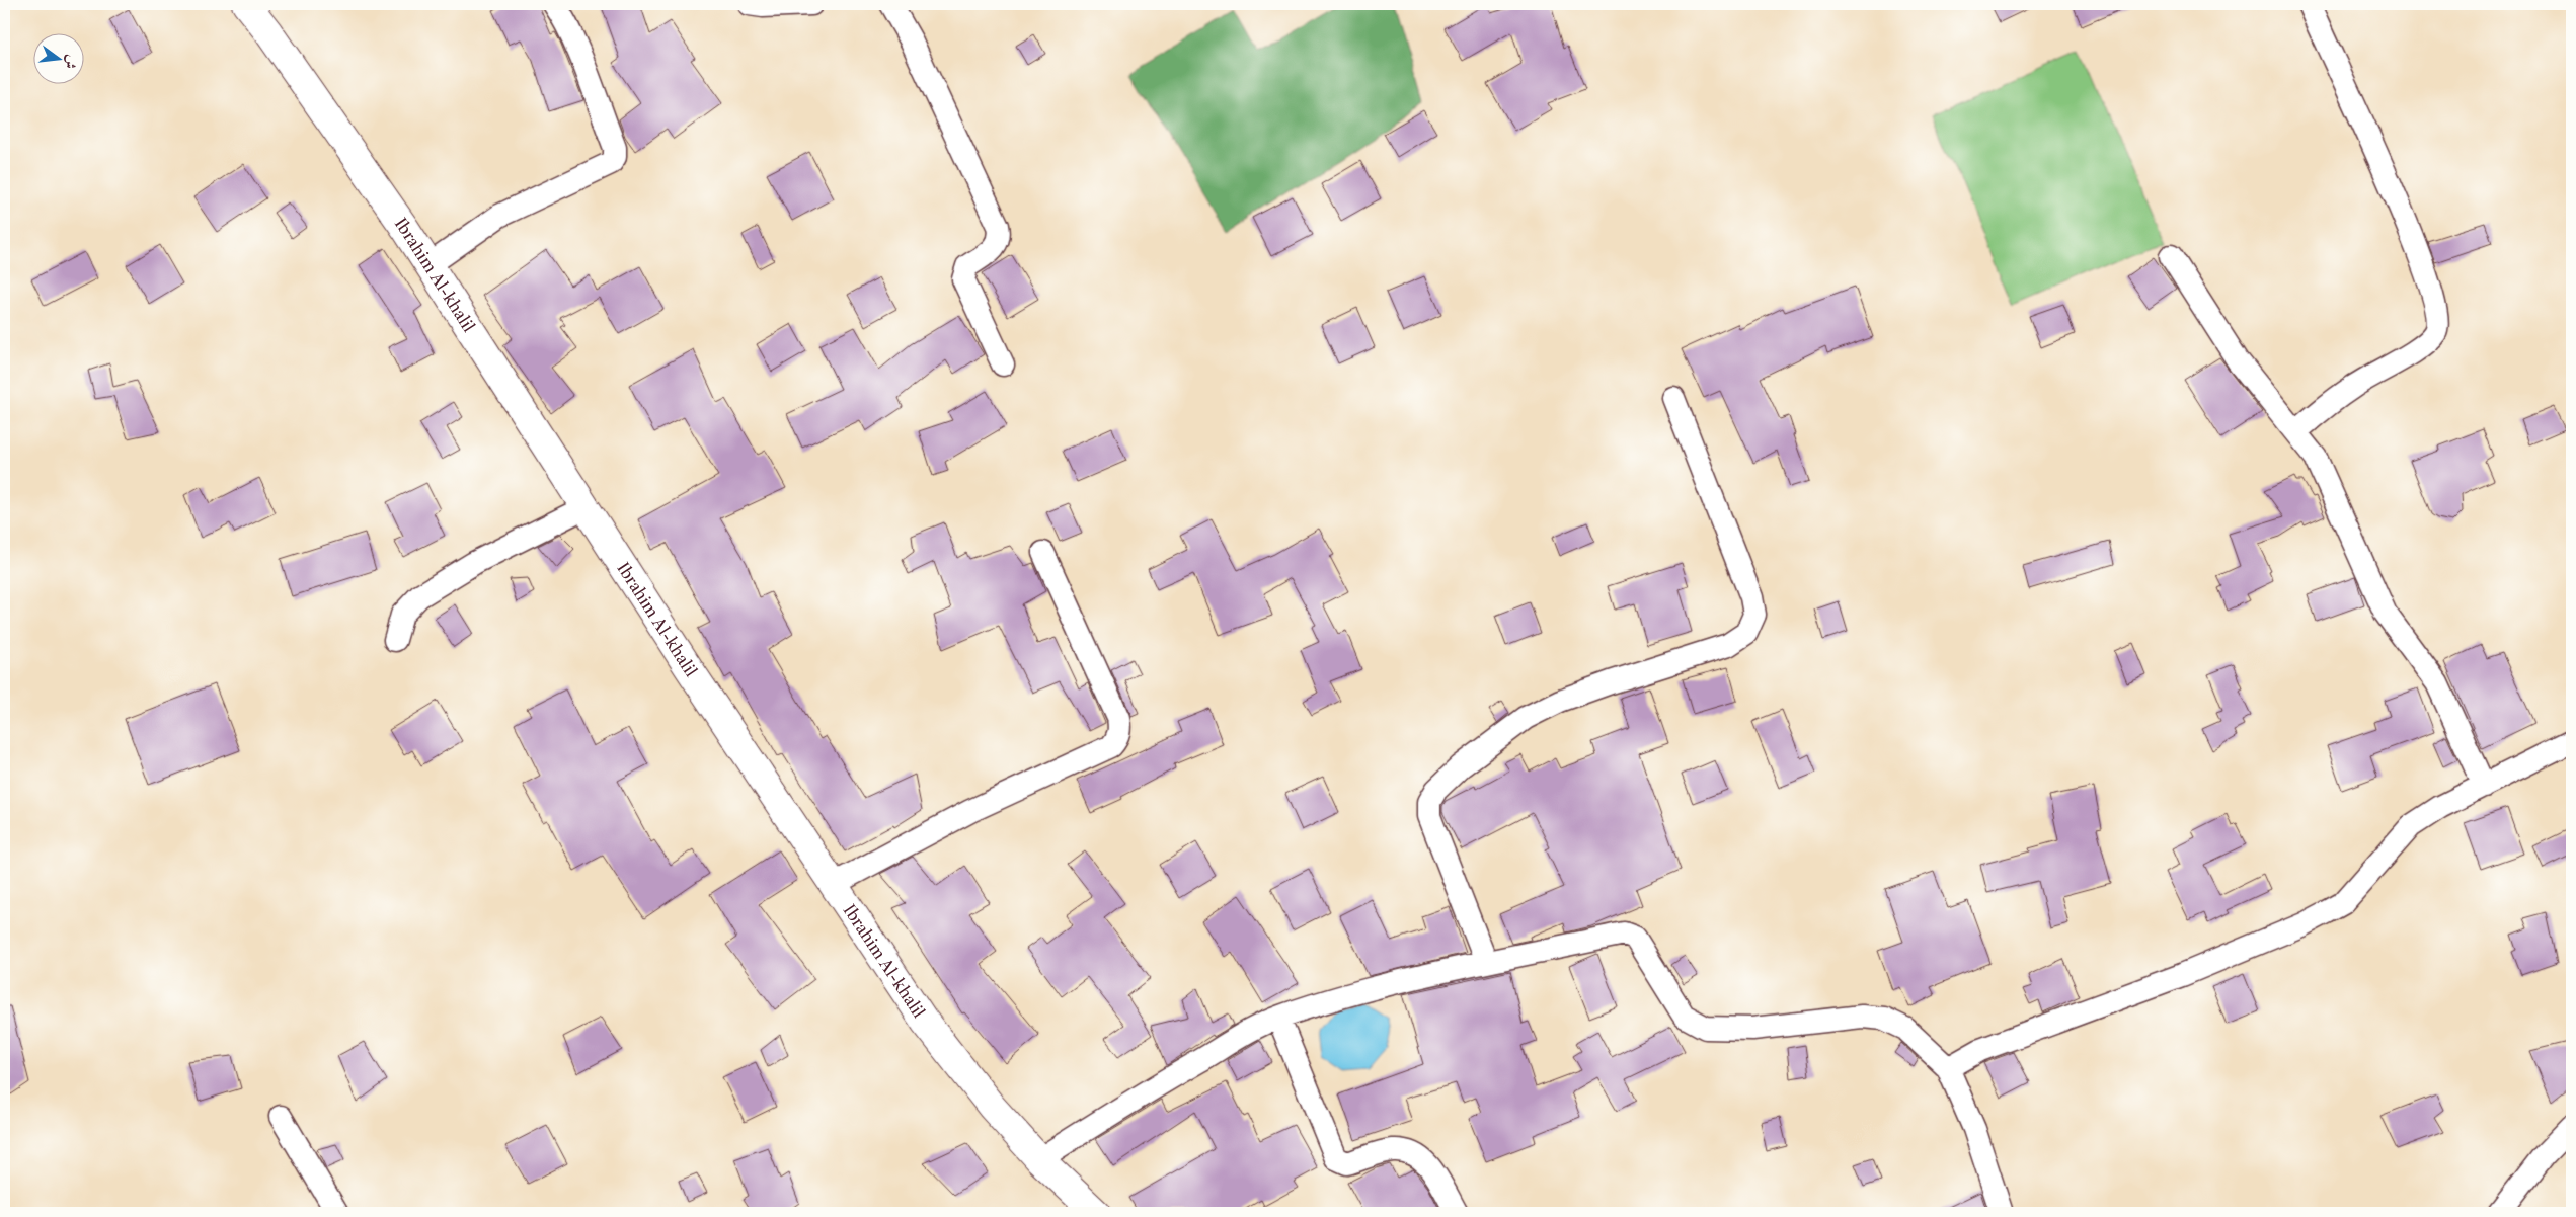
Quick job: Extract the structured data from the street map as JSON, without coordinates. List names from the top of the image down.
{
  "streets": {
    "street": ["Ibrahim Al-khalil"]
  },
  "north": "right"
}
